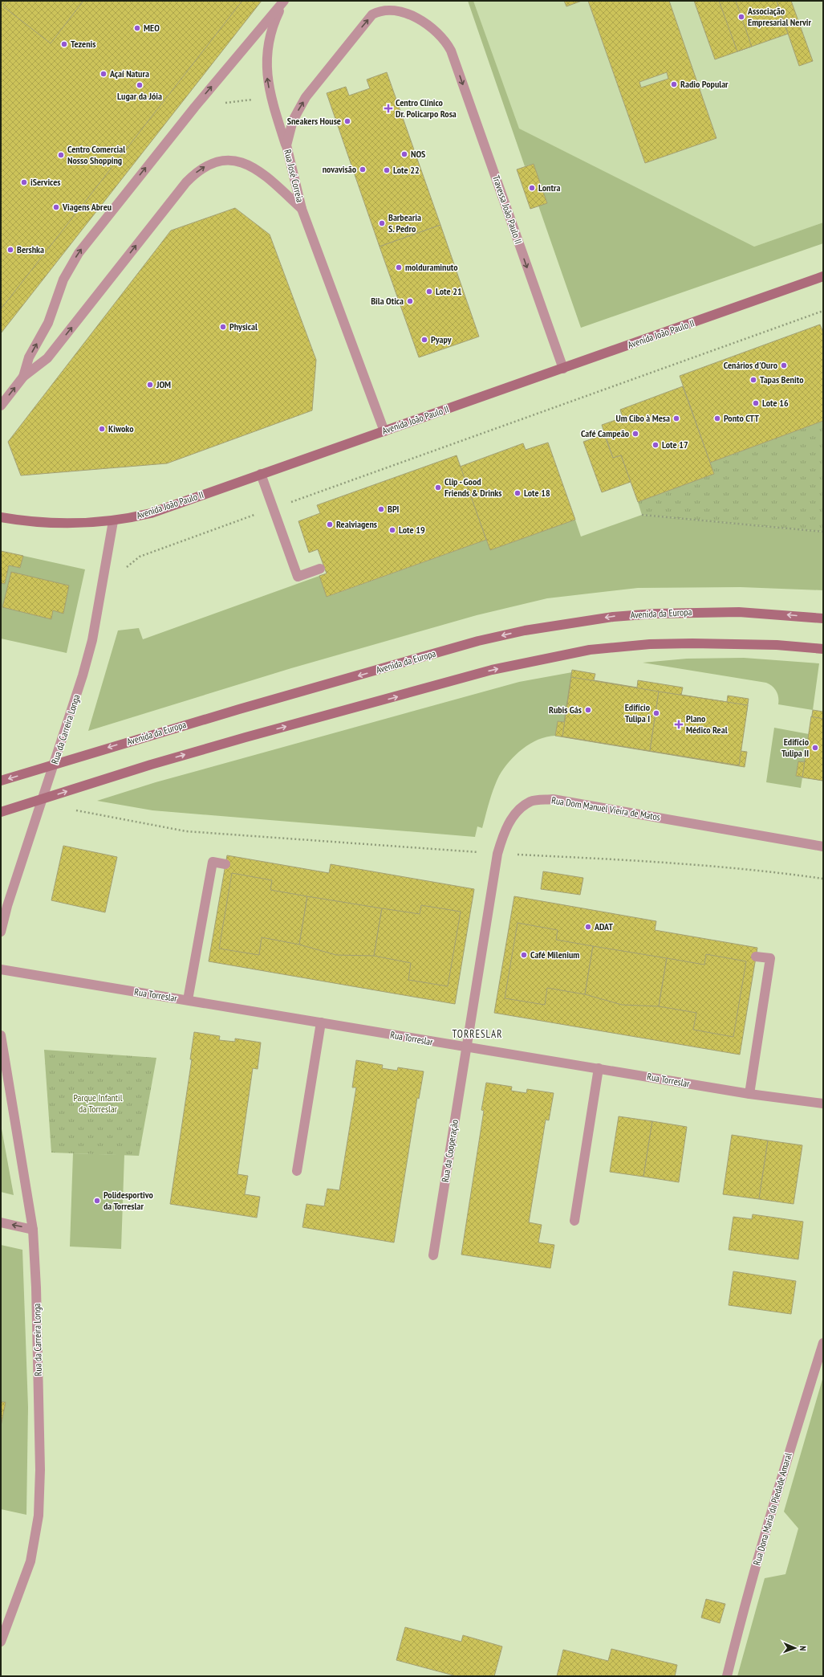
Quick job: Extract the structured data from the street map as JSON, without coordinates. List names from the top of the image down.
{
  "streets": {
    "main road": ["Avenida João Paulo II", "Avenida da Europa"],
    "street": [
      "Rua José Correia",
      "Travessa João Paulo II",
      "Rua da Carreira Longa",
      "Rua Dom Manuel Vieira de Matos",
      "Rua Torreslar",
      "Rua da Cooperação",
      "Rua Dona Maria da Piedade Amaral"
    ]
  },
  "crossings": [
    ["Rua José Correia", "Travessa João Paulo II"],
    ["Rua José Correia", "Avenida João Paulo II"],
    ["Travessa João Paulo II", "Avenida João Paulo II"],
    ["Avenida João Paulo II", "Rua da Carreira Longa"],
    ["Rua Dom Manuel Vieira de Matos", "Rua Torreslar"],
    ["Rua Dom Manuel Vieira de Matos", "Rua da Cooperação"],
    ["Rua Torreslar", "Rua da Cooperação"]
  ],
  "one_way": ["Travessa João Paulo II"],
  "districts": ["TORRESLAR"],
  "parks": ["Parque Infantil da Torreslar"],
  "places": {
    "other": [
      "Associação Empresarial Nervir",
      "MEO",
      "Tezenis",
      "Açaí Natura",
      "Radio Popular",
      "Lugar da Jóia",
      "Sneakers House",
      "NOS",
      "Centro Comercial Nosso Shopping",
      "novavisão",
      "Lote 22",
      "iServices",
      "Lontra",
      "Viagens Abreu",
      "Barbearia S. Pedro",
      "Bershka",
      "molduraminuto",
      "Lote 21",
      "Bila Otica",
      "Physical",
      "Pyapy",
      "Cenários d'Ouro",
      "Tapas Benito",
      "JOM",
      "Lote 16",
      "Um Cibo à Mesa",
      "Ponto CTT",
      "Kiwoko",
      "Café Campeão",
      "Lote 17",
      "Clip - Good Friends & Drinks",
      "Lote 18",
      "BPI",
      "Realviagens",
      "Lote 19",
      "Rubis Gás",
      "Edifício Tulipa I",
      "Edifício Tulipa II",
      "ADAT",
      "Café Milenium",
      "Polidesportivo da Torreslar"
    ],
    "health": ["Centro Clínico Dr. Policarpo Rosa", "Plano Médico Real"]
  },
  "north": "right"
}
